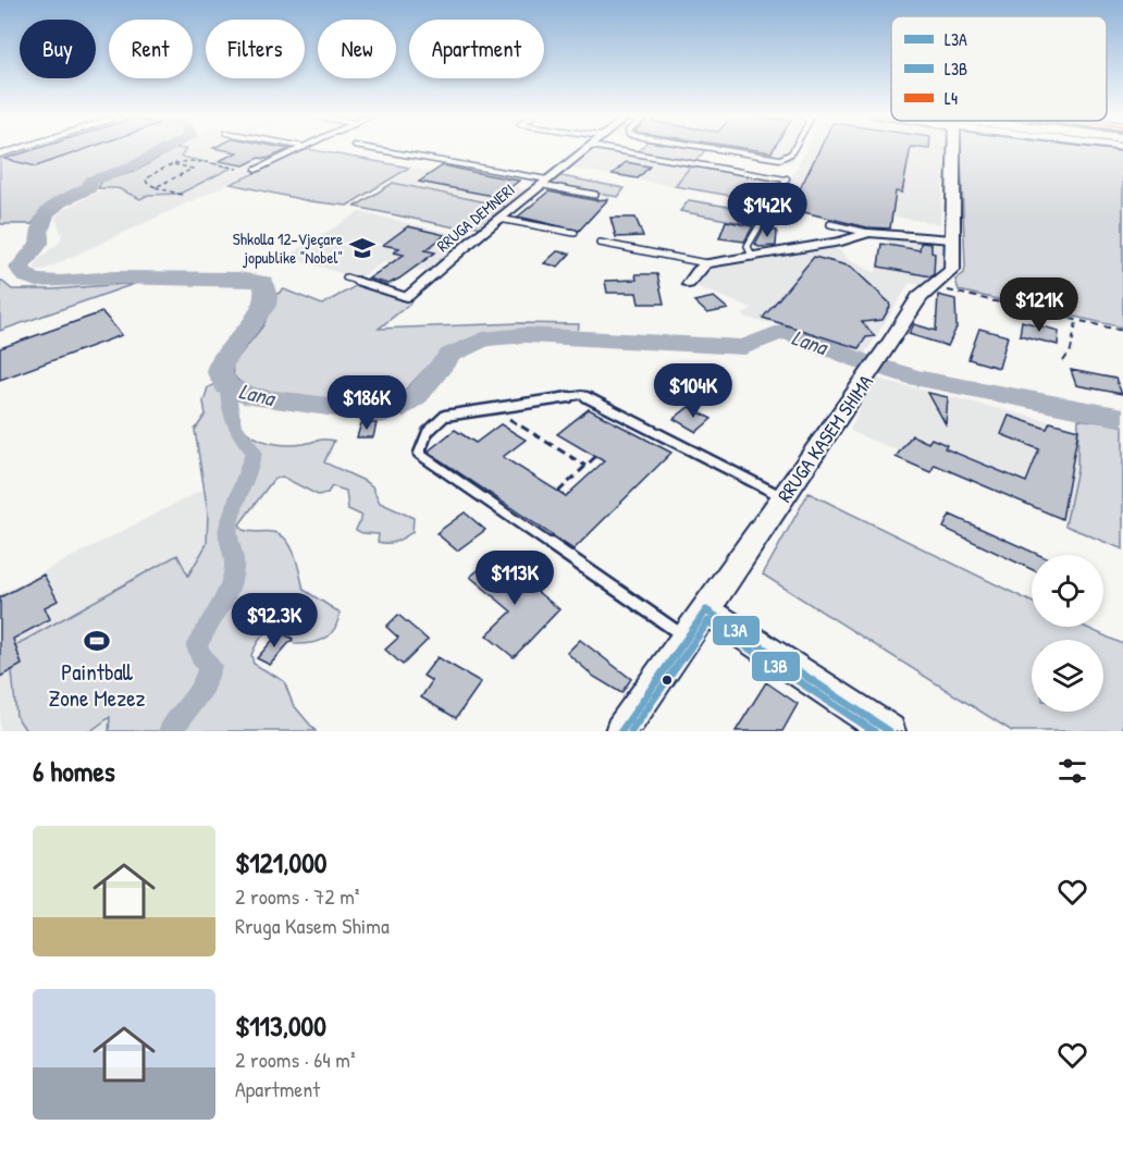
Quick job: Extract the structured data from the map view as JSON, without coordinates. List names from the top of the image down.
{
  "streets": {
    "street": ["RRUGA DEMNERI", "RRUGA KASEM SHIMA"]
  },
  "water": ["Lana"],
  "places": {
    "school or university": ["Shkolla 12-Vjeçare jopublike \"Nobel\""],
    "sports": ["Paintball Zone Mezez"]
  },
  "lines": ["transit line L3A", "transit line L3B"],
  "legend": ["L3A", "L3B", "L4"],
  "page": {
    "chip": [
      "Buy",
      "Rent",
      "Filters",
      "New",
      "Apartment"
    ],
    "price": [
      "$142K",
      "$121K",
      "$104K",
      "$186K",
      "$113K",
      "$92.3K"
    ],
    "heading": "6 homes",
    "list": [
      {
        "name": "$121,000",
        "note": "2 rooms · 72 m² · Rruga Kasem Shima"
      },
      {
        "name": "$113,000",
        "note": "2 rooms · 64 m² · Apartment"
      }
    ]
  }
}
